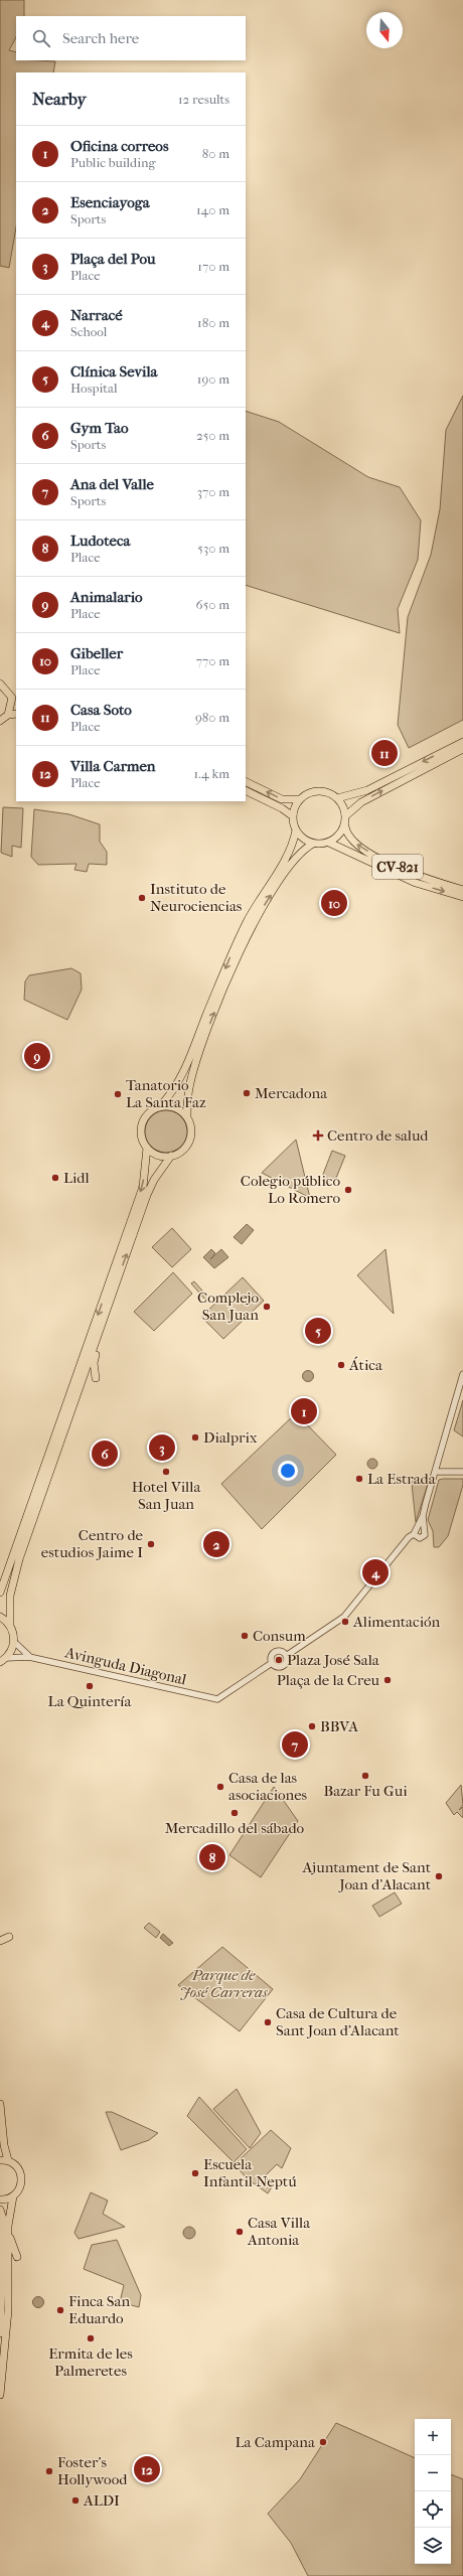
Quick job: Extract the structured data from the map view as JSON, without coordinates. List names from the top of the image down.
{
  "streets": {
    "main road": ["CV-821"],
    "street": ["Avinguda Diagonal"]
  },
  "parks": ["Parque de José Carreras"],
  "places": {
    "other": [
      "Instituto de Neurociencias",
      "Mercadona",
      "Tanatorio La Santa Faz",
      "Lidl",
      "Colegio público Lo Romero",
      "Complejo San Juan",
      "Ática",
      "Dialprix",
      "Hotel Villa San Juan",
      "La Estrada",
      "Centro de estudios Jaime I",
      "Alimentación",
      "Consum",
      "Plaza José Sala",
      "Plaça de la Creu",
      "La Quintería",
      "BBVA",
      "Bazar Fu Gui",
      "Casa de las asociaciones",
      "Mercadillo del sábado",
      "Ajuntament de Sant Joan d'Alacant",
      "Casa de Cultura de Sant Joan d'Alacant",
      "Escuela Infantil Neptú",
      "Casa Villa Antonia",
      "Finca San Eduardo",
      "Ermita de les Palmeretes",
      "La Campana",
      "Foster's Hollywood",
      "ALDI"
    ],
    "health": ["Centro de salud"]
  },
  "north": "bottom",
  "page": {
    "search": "Search here",
    "heading": ["Nearby", "12 results"],
    "list": [
      {
        "mark": "1",
        "name": "Oficina correos",
        "note": "Public building",
        "value": "80 m"
      },
      {
        "mark": "2",
        "name": "Esenciayoga",
        "note": "Sports",
        "value": "140 m"
      },
      {
        "mark": "3",
        "name": "Plaça del Pou",
        "note": "Place",
        "value": "170 m"
      },
      {
        "mark": "4",
        "name": "Narracé",
        "note": "School",
        "value": "180 m"
      },
      {
        "mark": "5",
        "name": "Clínica Sevila",
        "note": "Hospital",
        "value": "190 m"
      },
      {
        "mark": "6",
        "name": "Gym Tao",
        "note": "Sports",
        "value": "250 m"
      },
      {
        "mark": "7",
        "name": "Ana del Valle",
        "note": "Sports",
        "value": "370 m"
      },
      {
        "mark": "8",
        "name": "Ludoteca",
        "note": "Place",
        "value": "530 m"
      },
      {
        "mark": "9",
        "name": "Animalario",
        "note": "Place",
        "value": "650 m"
      },
      {
        "mark": "10",
        "name": "Gibeller",
        "note": "Place",
        "value": "770 m"
      },
      {
        "mark": "11",
        "name": "Casa Soto",
        "note": "Place",
        "value": "980 m"
      },
      {
        "mark": "12",
        "name": "Villa Carmen",
        "note": "Place",
        "value": "1.4 km"
      }
    ],
    "pins": [
      "11",
      "10",
      "9",
      "5",
      "1",
      "3",
      "6",
      "2",
      "4",
      "7",
      "8",
      "12"
    ],
    "map_buttons": ["+", "−"]
  }
}
